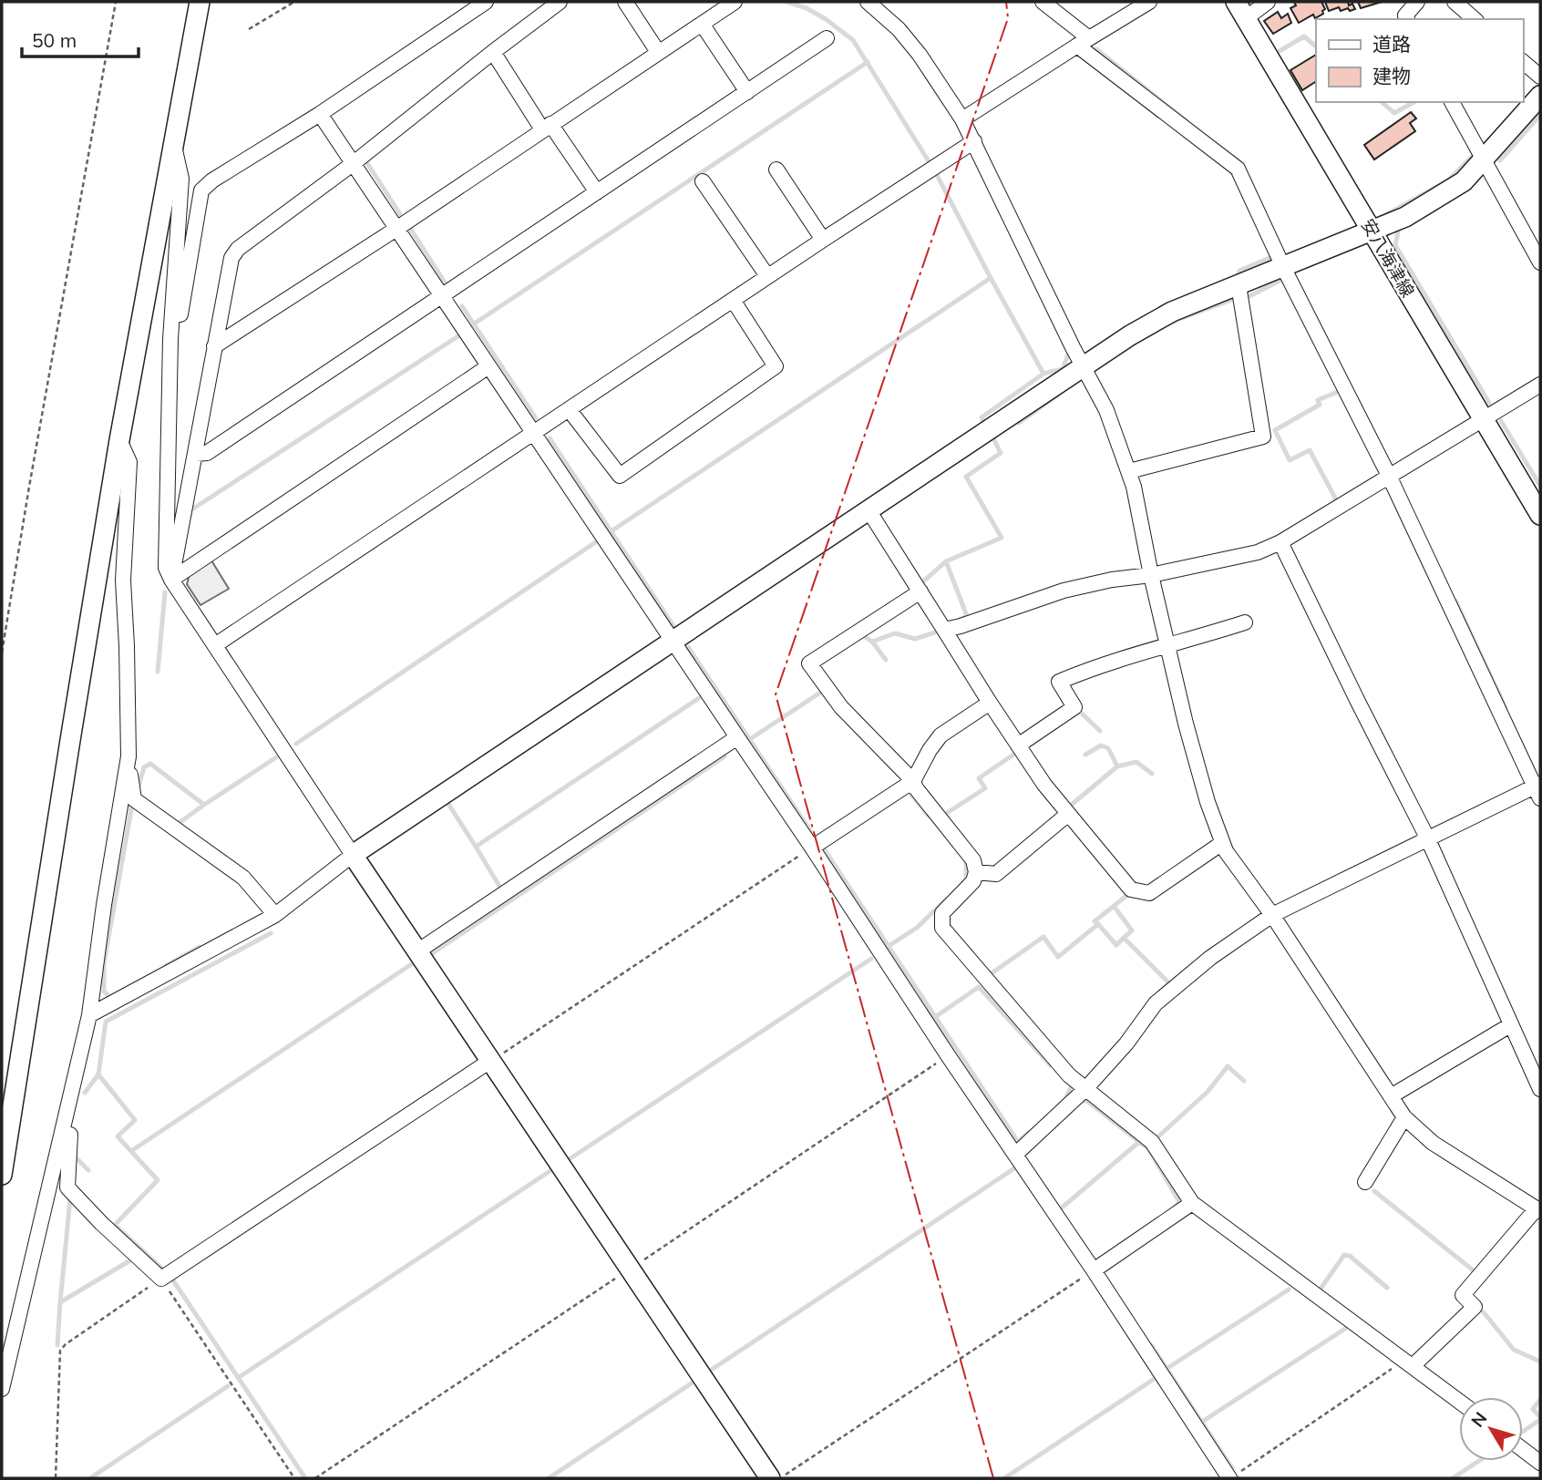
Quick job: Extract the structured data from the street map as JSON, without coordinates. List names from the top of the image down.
{
  "streets": {
    "street": ["安八海津線"]
  },
  "legend": ["道路", "建物"],
  "scale_bar": "50 m",
  "north": "top left"
}
